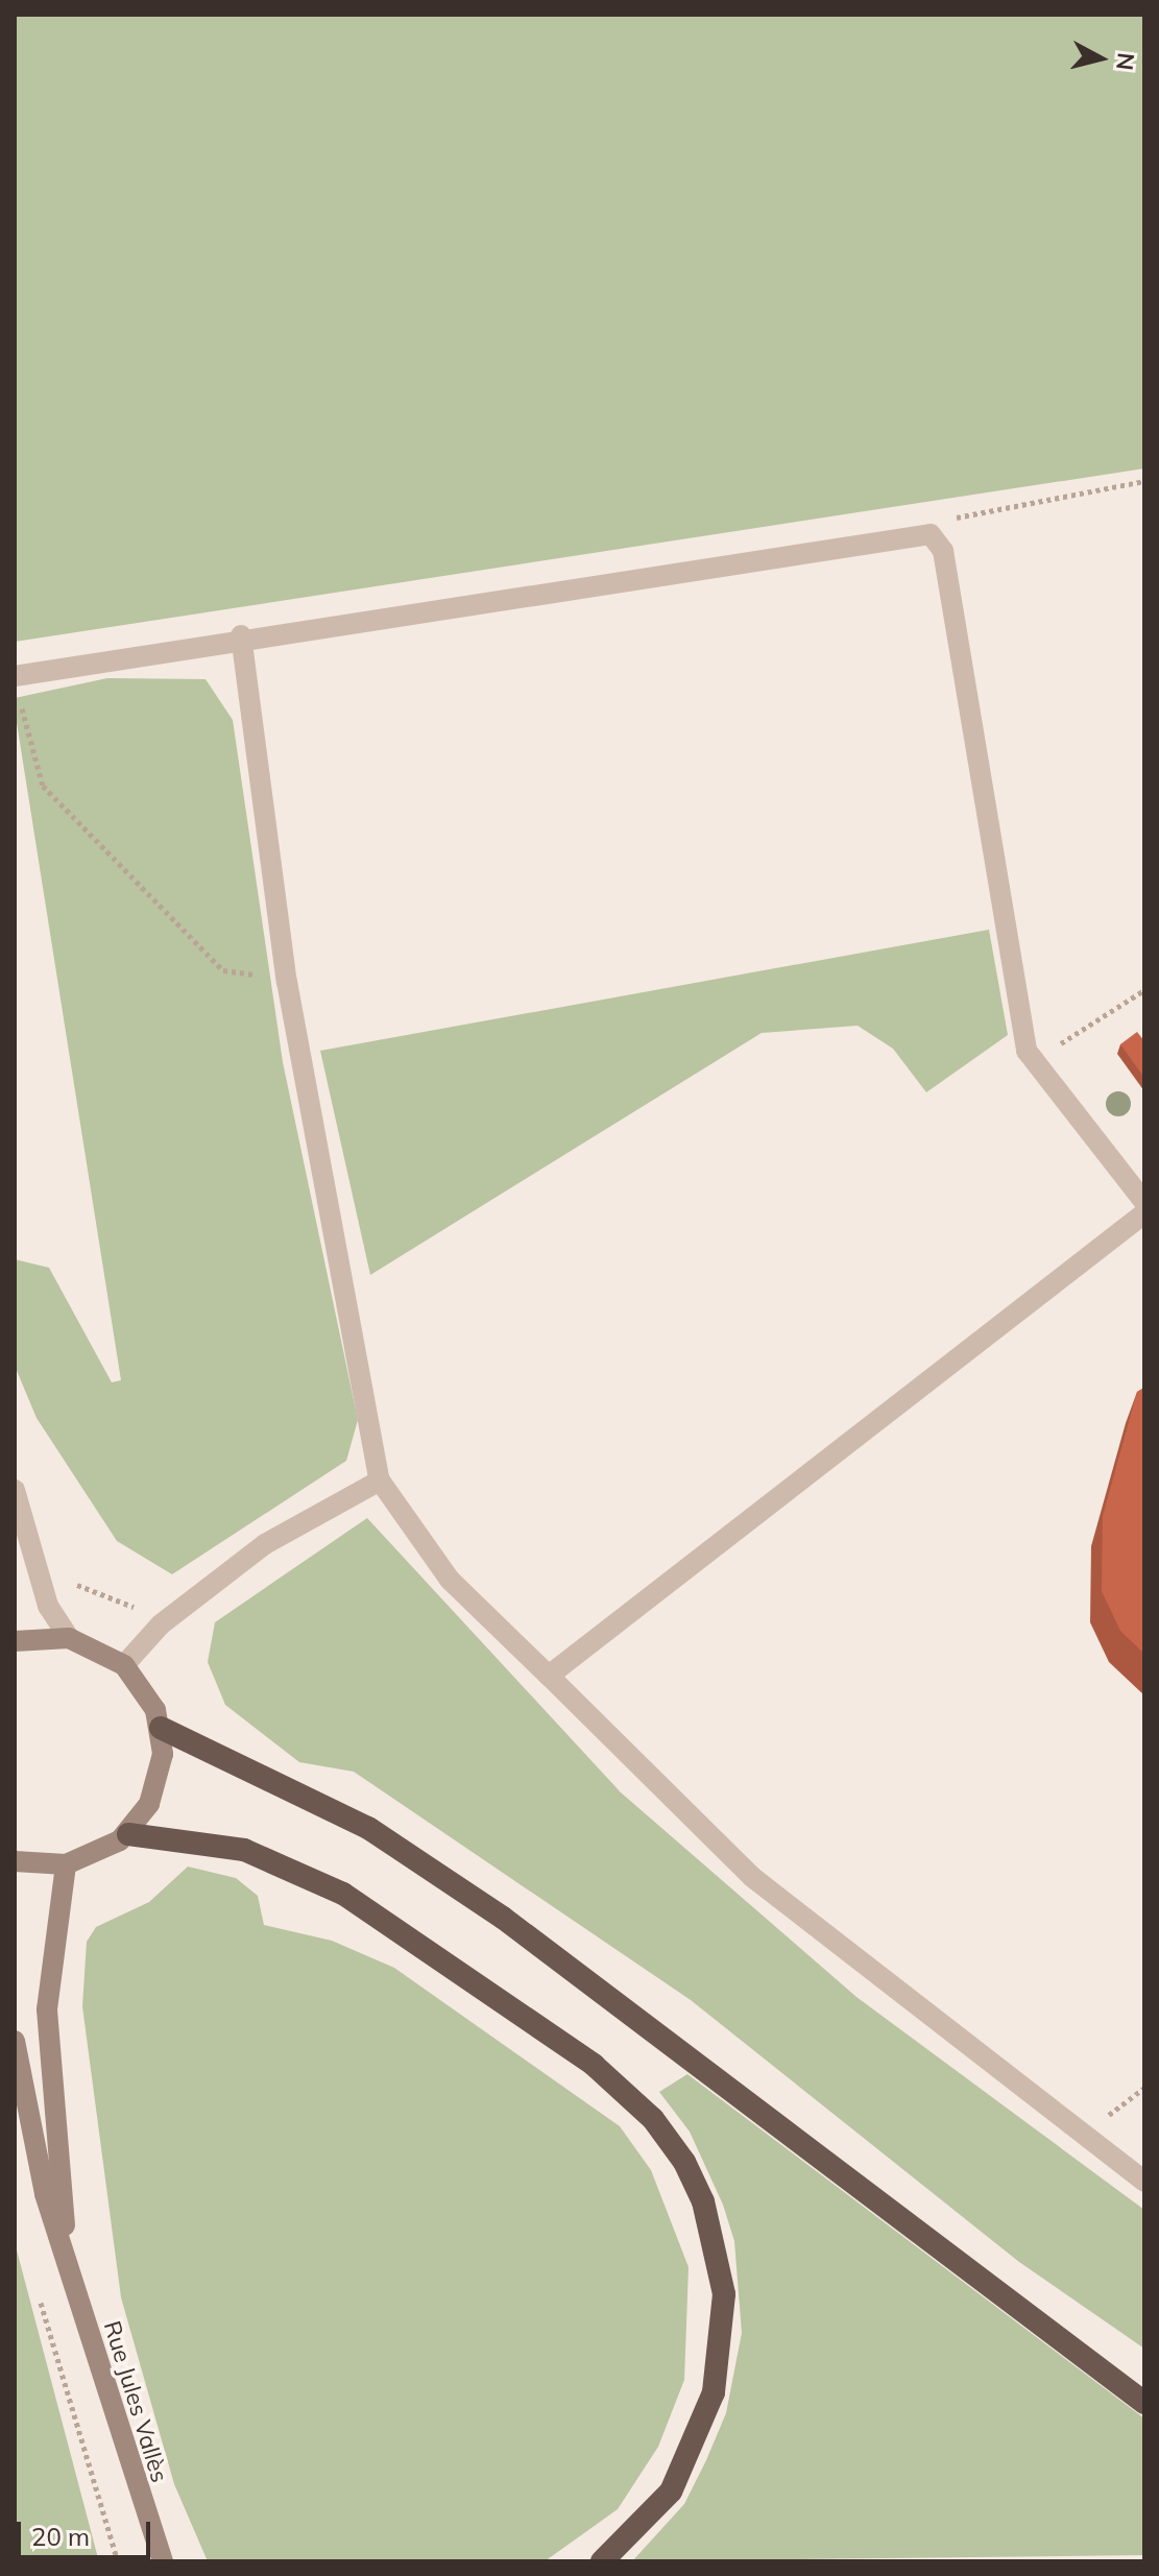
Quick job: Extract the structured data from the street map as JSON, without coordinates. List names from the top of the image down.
{
  "streets": {
    "main road": ["Rue Jules Vallès"]
  },
  "scale_bar": "20 m",
  "north": "right"
}
